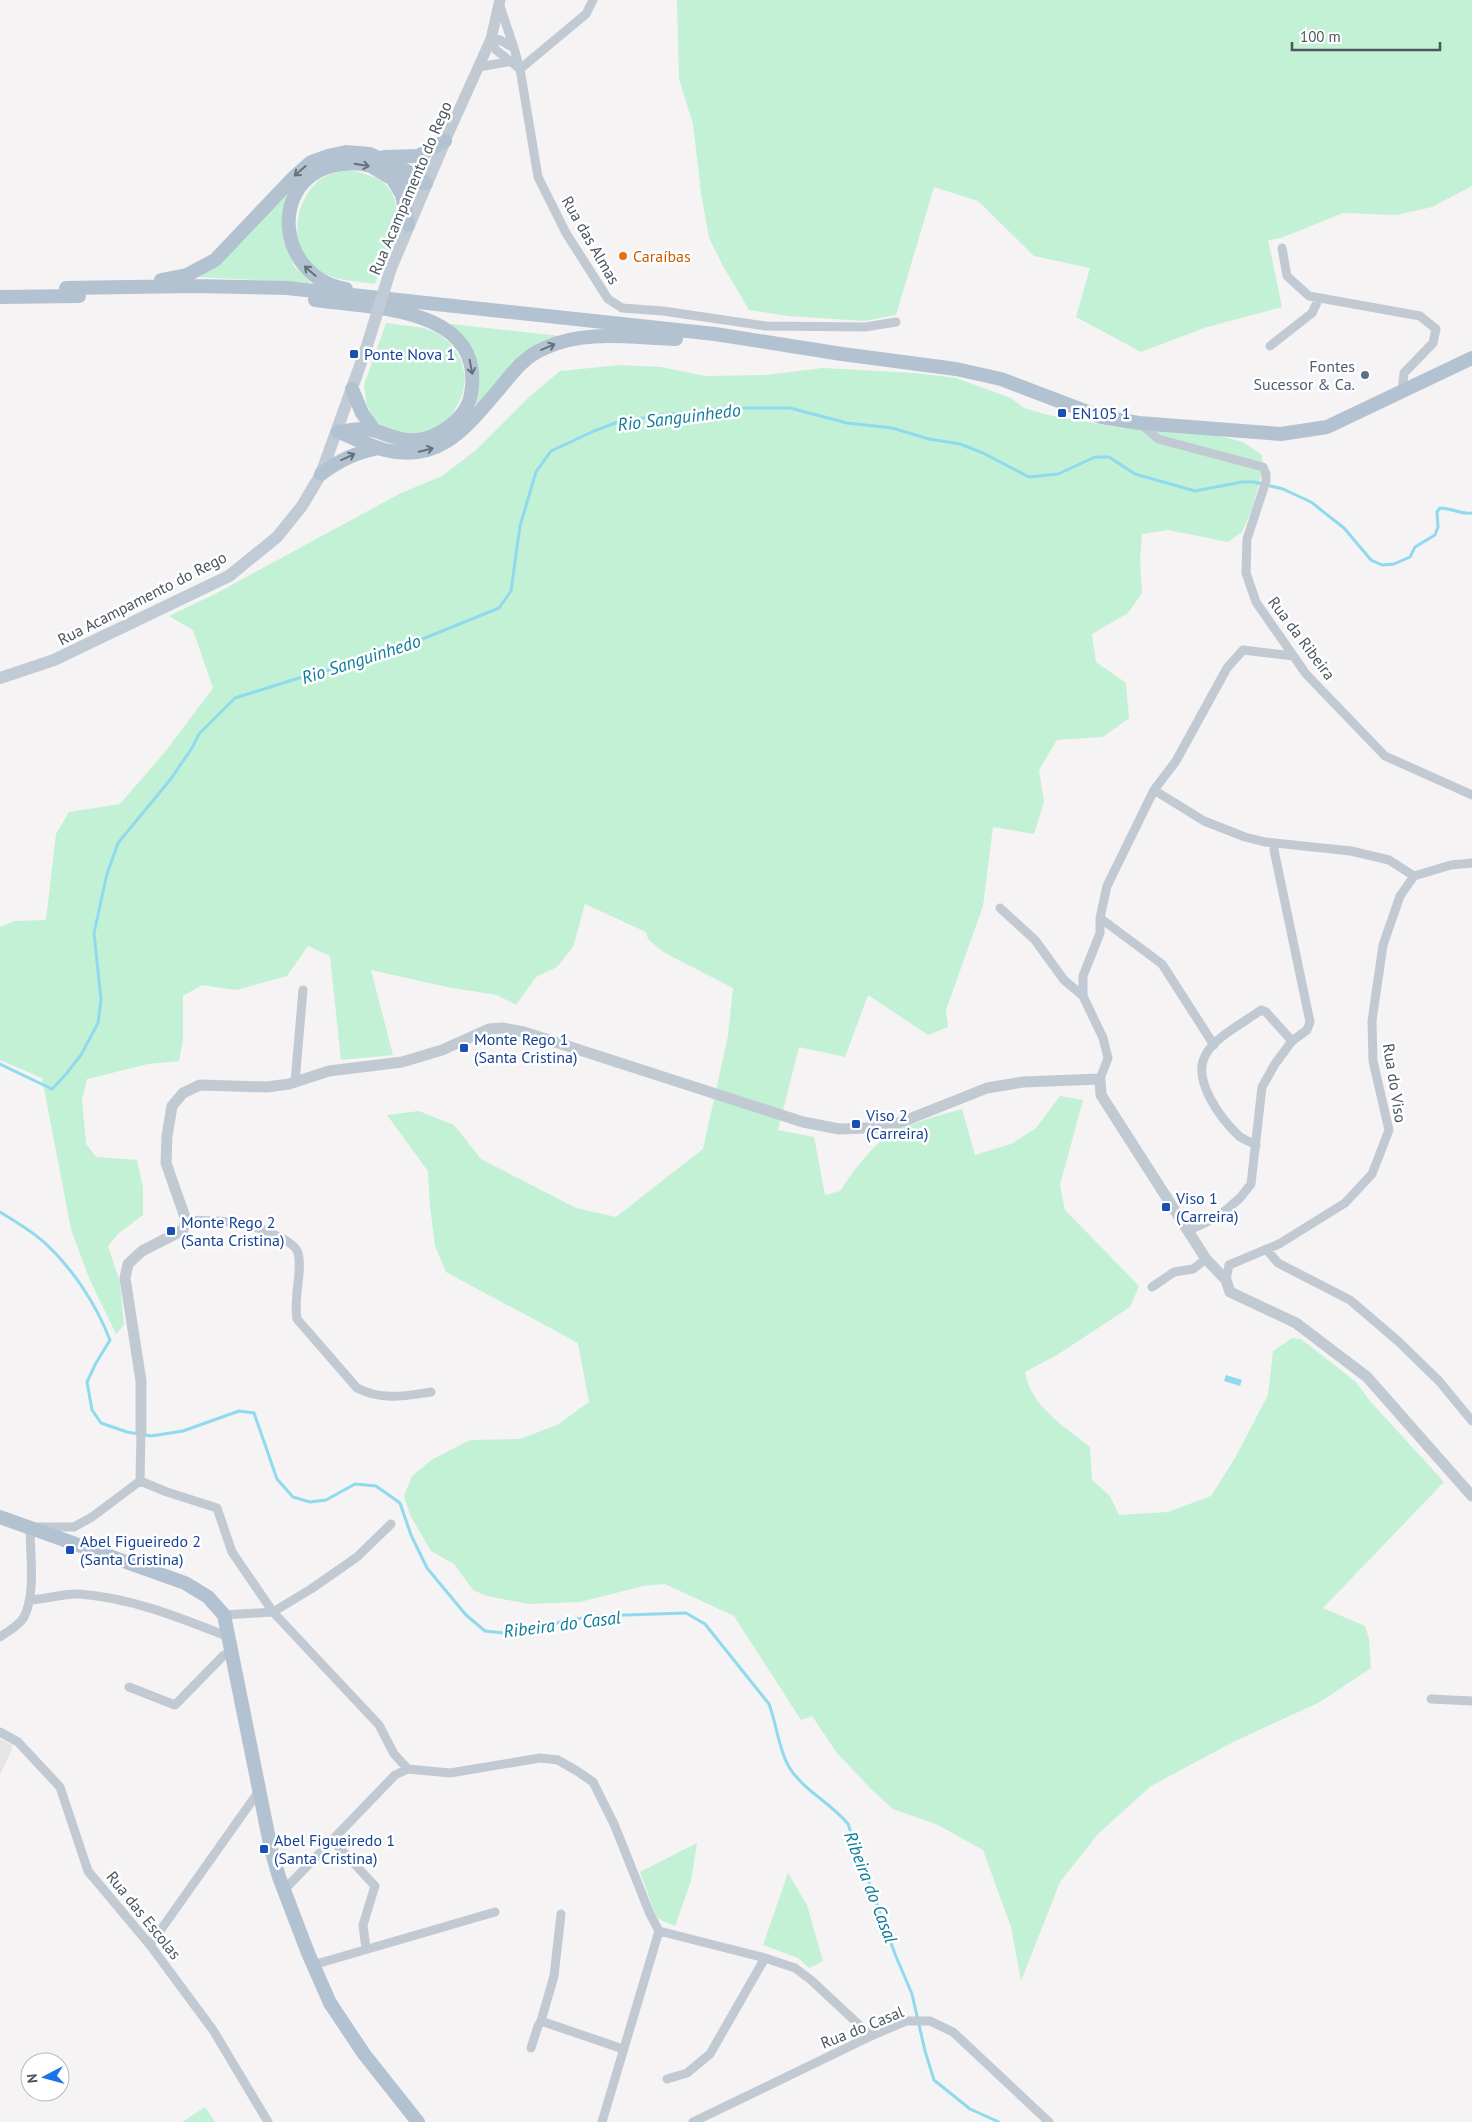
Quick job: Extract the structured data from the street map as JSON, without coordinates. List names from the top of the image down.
{
  "streets": {
    "main road": ["Rua Acampamento do Rego"],
    "street": [
      "Rua das Almas",
      "Rua da Ribeira",
      "Rua do Viso",
      "Rua das Escolas",
      "Rua do Casal"
    ]
  },
  "crossings": [
    ["Rua Acampamento do Rego", "Rua das Almas"]
  ],
  "water": ["Rio Sanguinhedo", "Ribeira do Casal"],
  "places": {
    "other": ["Caraíbas", "Fontes Sucessor & Ca."],
    "transit": [
      "Ponte Nova 1",
      "EN105 1",
      "Monte Rego 1 (Santa Cristina)",
      "Viso 2 (Carreira)",
      "Viso 1 (Carreira)",
      "Monte Rego 2 (Santa Cristina)",
      "Abel Figueiredo 2 (Santa Cristina)",
      "Abel Figueiredo 1 (Santa Cristina)"
    ]
  },
  "scale_bar": "100 m",
  "north": "left"
}
